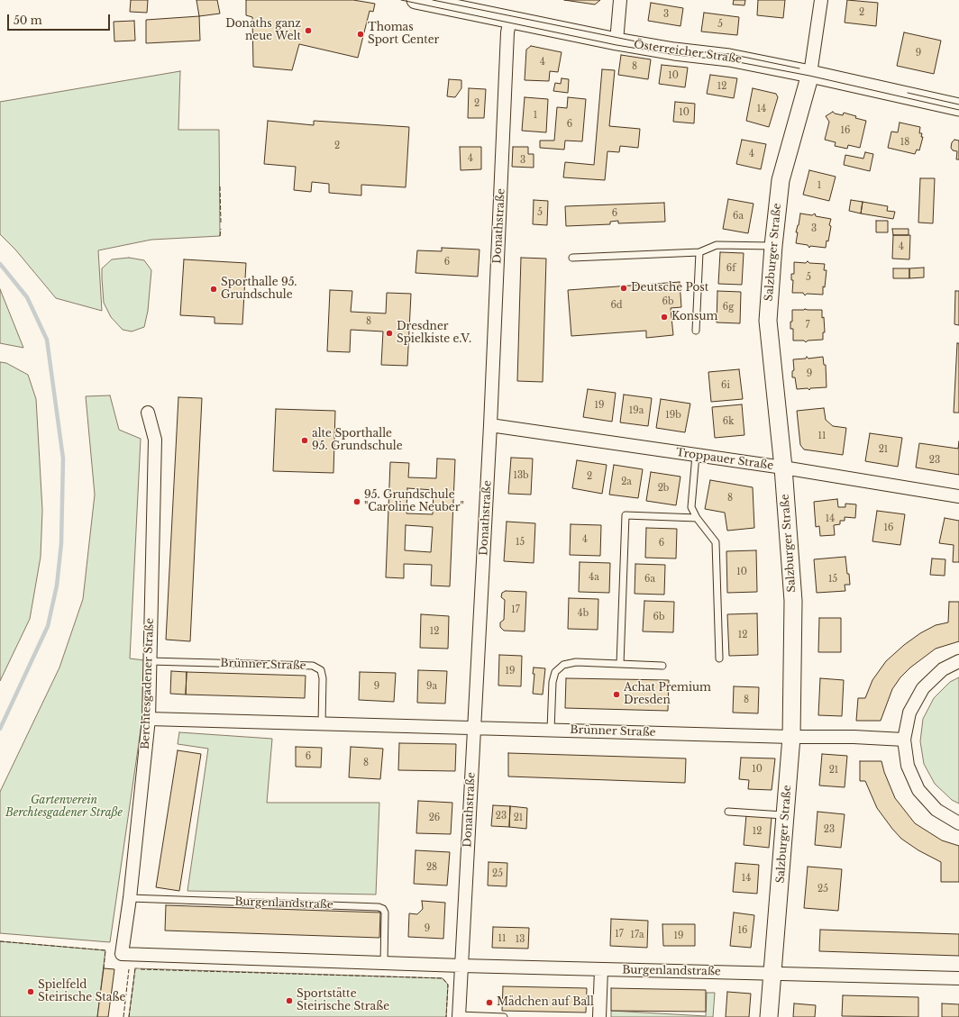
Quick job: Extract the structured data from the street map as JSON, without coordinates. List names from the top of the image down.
{
  "streets": {
    "street": [
      "Österreicher Straße",
      "Donathstraße",
      "Salzburger Straße",
      "Troppauer Straße",
      "Brünner Straße",
      "Berchtesgadener Straße",
      "Burgenlandstraße"
    ]
  },
  "crossings": [
    ["Österreicher Straße", "Donathstraße"],
    ["Österreicher Straße", "Salzburger Straße"],
    ["Donathstraße", "Troppauer Straße"],
    ["Donathstraße", "Brünner Straße"],
    ["Donathstraße", "Burgenlandstraße"],
    ["Salzburger Straße", "Troppauer Straße"],
    ["Salzburger Straße", "Brünner Straße"],
    ["Salzburger Straße", "Burgenlandstraße"],
    ["Brünner Straße", "Berchtesgadener Straße"],
    ["Berchtesgadener Straße", "Burgenlandstraße"]
  ],
  "parks": ["Gartenverein Berchtesgadener Straße"],
  "places": [
    "Donaths ganz neue Welt",
    "Thomas Sport Center",
    "Deutsche Post",
    "Sporthalle 95. Grundschule",
    "Konsum",
    "Dresdner Spielkiste e.V.",
    "alte Sporthalle 95. Grundschule",
    "95. Grundschule \"Caroline Neuber\"",
    "Achat Premium Dresden",
    "Spielfeld Steirische Staße",
    "Sportstätte Steirische Straße",
    "Mädchen auf Ball"
  ],
  "house_numbers": [
    "2",
    "3",
    "5",
    "9",
    "4",
    "8",
    "10",
    "12",
    "2",
    "14",
    "10",
    "1",
    "6",
    "16",
    "18",
    "2",
    "4",
    "4",
    "3",
    "1",
    "5",
    "6",
    "6a",
    "3",
    "4",
    "6",
    "6f",
    "5",
    "6b",
    "6d",
    "6g",
    "8",
    "7",
    "9",
    "6i",
    "19",
    "19a",
    "19b",
    "6k",
    "11",
    "21",
    "23",
    "13b",
    "2",
    "2a",
    "2b",
    "8",
    "14",
    "16",
    "4",
    "15",
    "6",
    "10",
    "4a",
    "6a",
    "15",
    "17",
    "4b",
    "6b",
    "12",
    "12",
    "19",
    "9",
    "9a",
    "8",
    "6",
    "8",
    "10",
    "21",
    "23",
    "26",
    "21",
    "23",
    "12",
    "28",
    "25",
    "14",
    "25",
    "9",
    "16",
    "17",
    "17a",
    "19",
    "11",
    "13"
  ],
  "scale_bar": "50 m"
}
